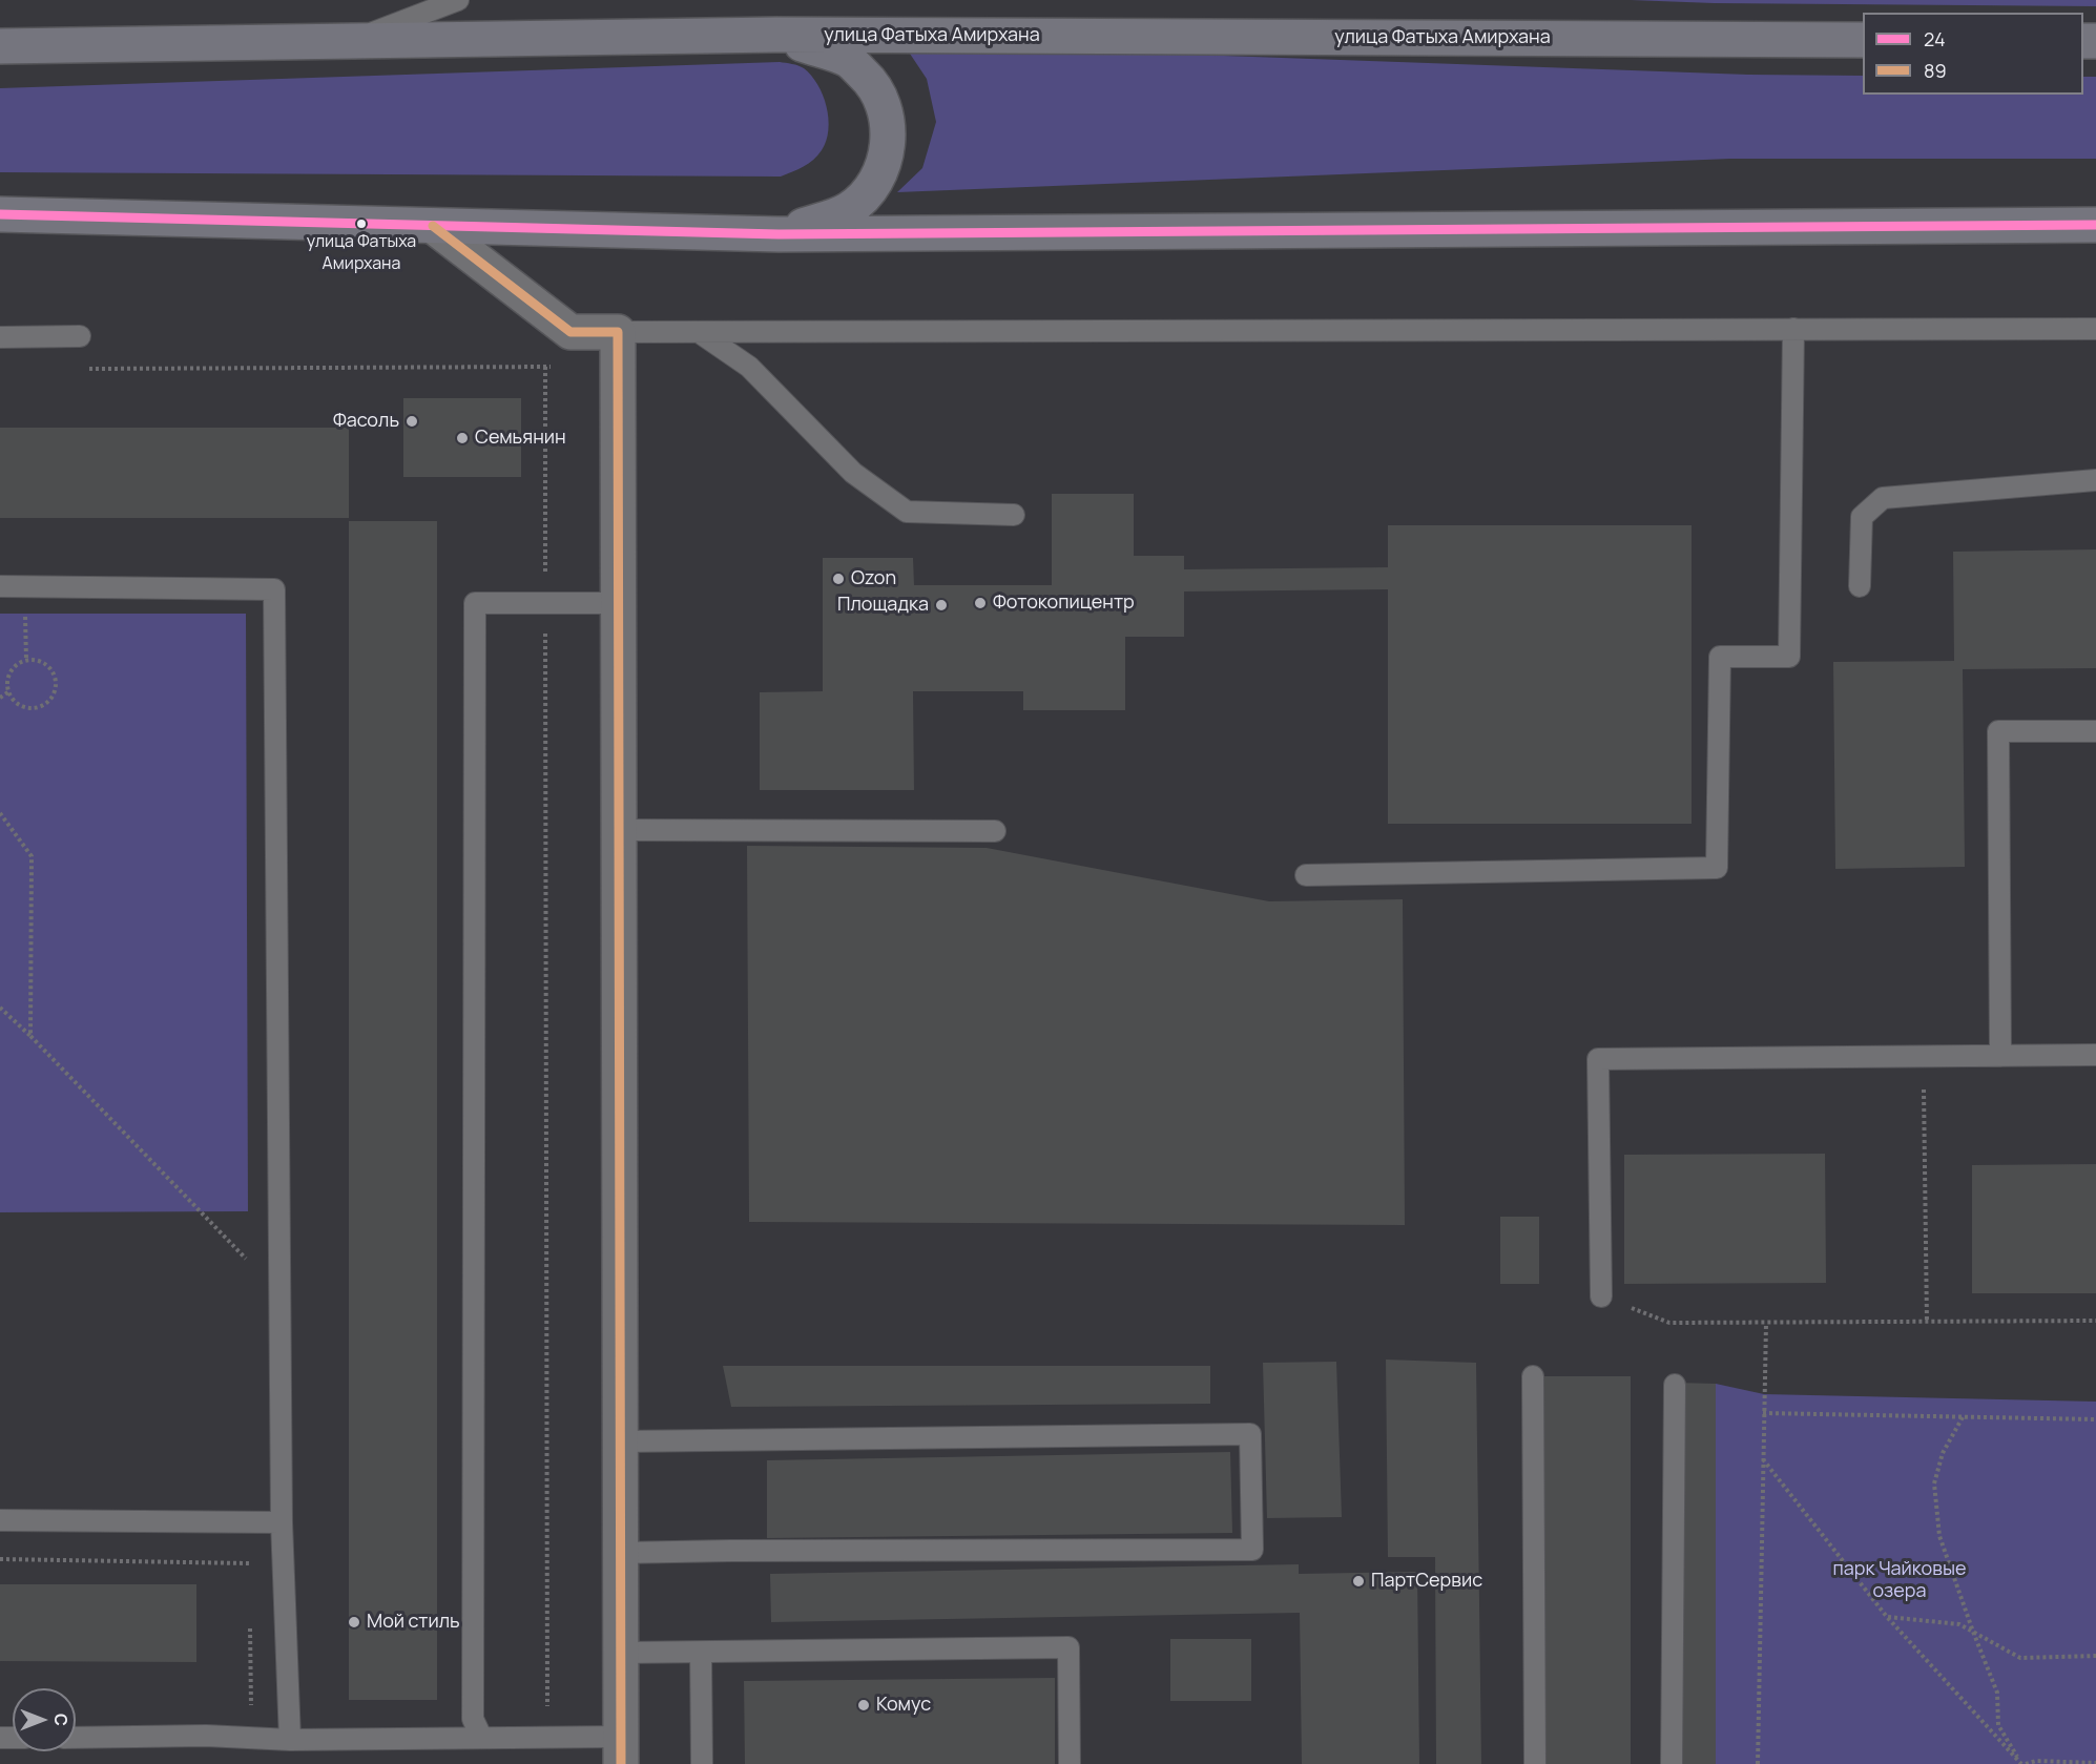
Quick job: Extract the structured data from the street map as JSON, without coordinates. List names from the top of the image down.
{
  "streets": {
    "main road": ["улица Фатыха Амирхана"]
  },
  "parks": ["парк Чайковые озера"],
  "places": [
    "улица Фатыха Амирхана",
    "Фасоль",
    "Семьянин",
    "Ozon",
    "Фотокопицентр",
    "Площадка",
    "ПартСервис",
    "Мой стиль",
    "Комус"
  ],
  "lines": ["transit line 24", "transit line 89"],
  "legend": ["24", "89"],
  "north": "right"
}
